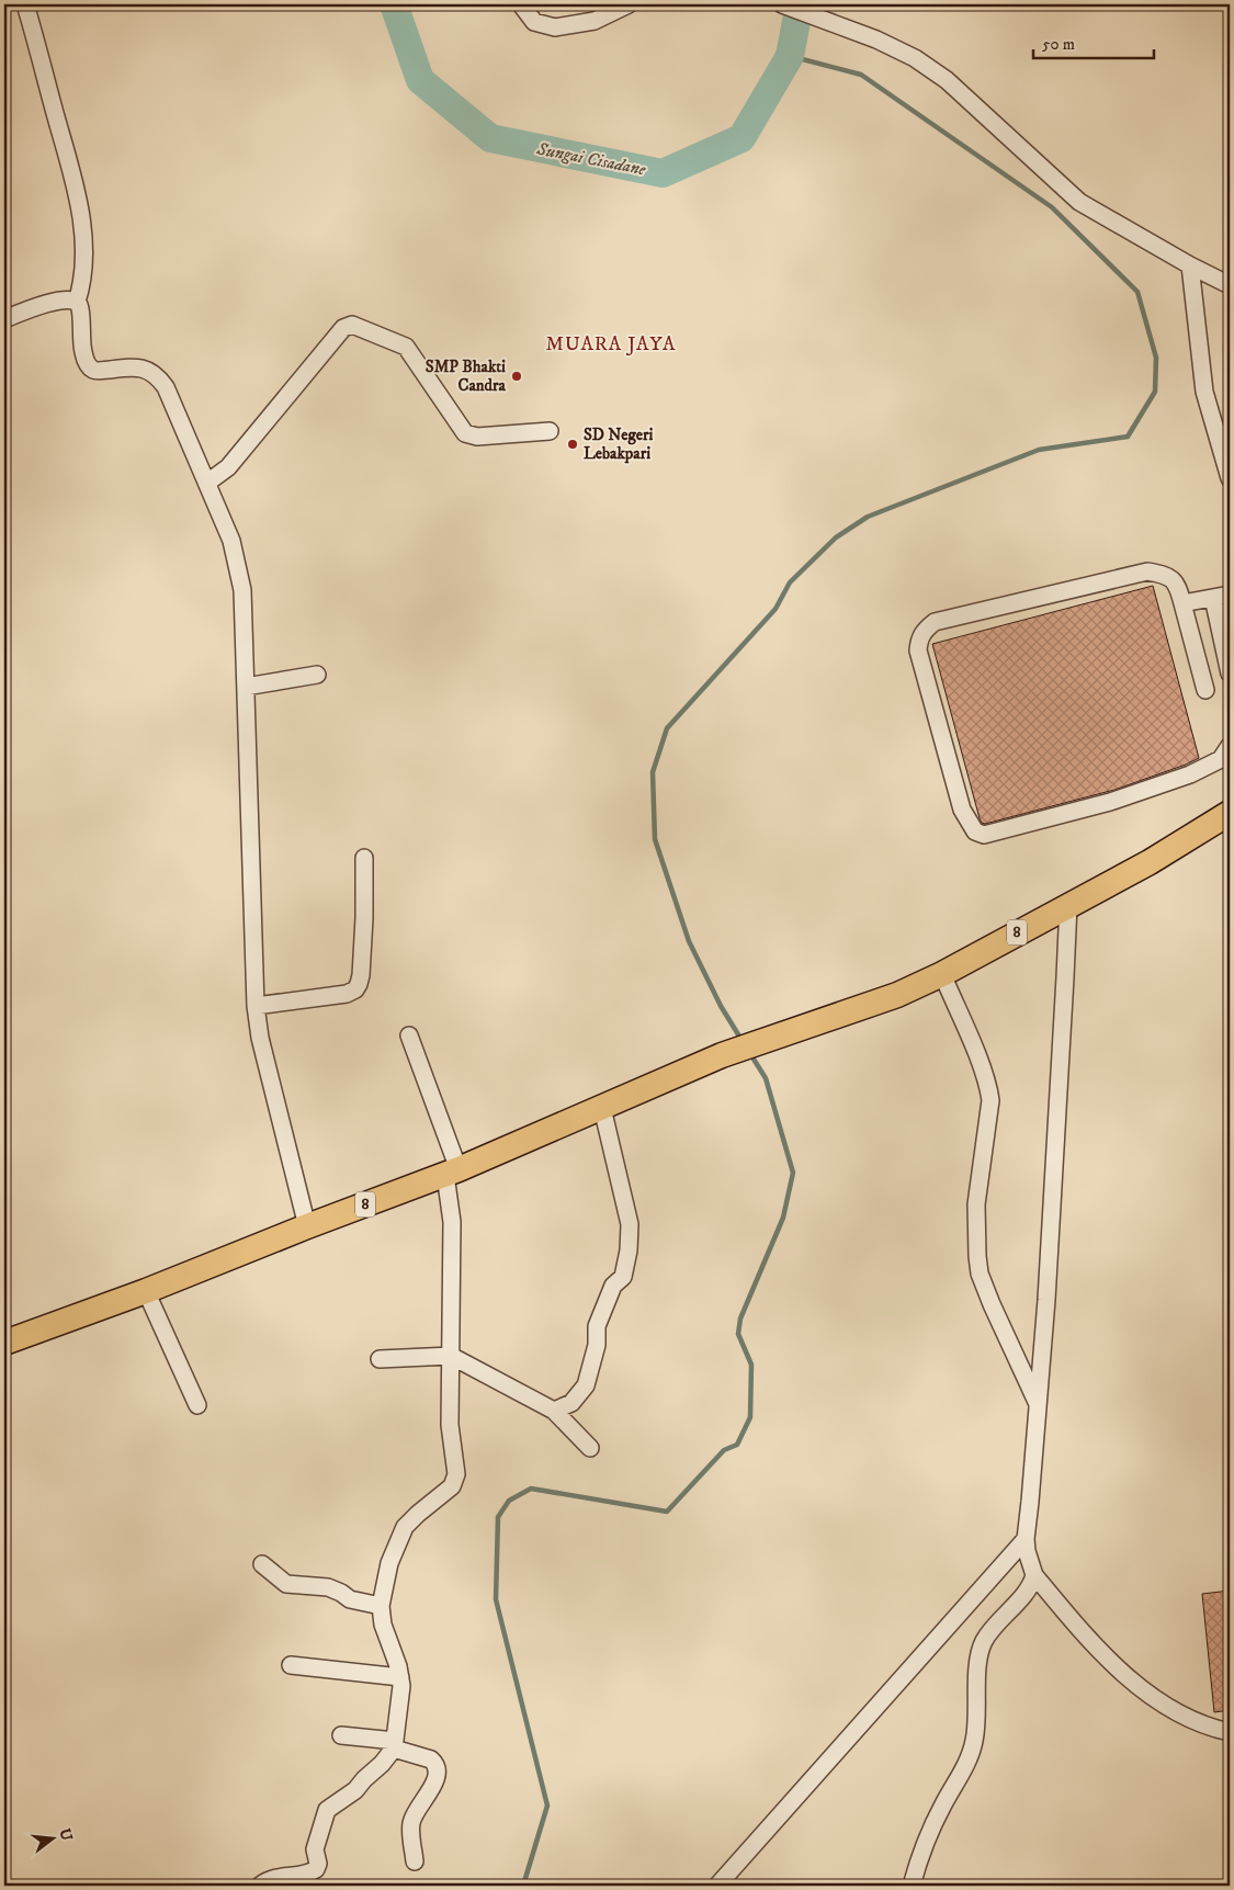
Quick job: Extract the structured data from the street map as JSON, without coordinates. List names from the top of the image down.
{
  "streets": {
    "highway": ["8"]
  },
  "districts": ["MUARA JAYA"],
  "water": ["Sungai Cisadane"],
  "places": ["SMP Bhakti Candra", "SD Negeri Lebakpari"],
  "scale_bar": "50 m",
  "north": "right"
}
